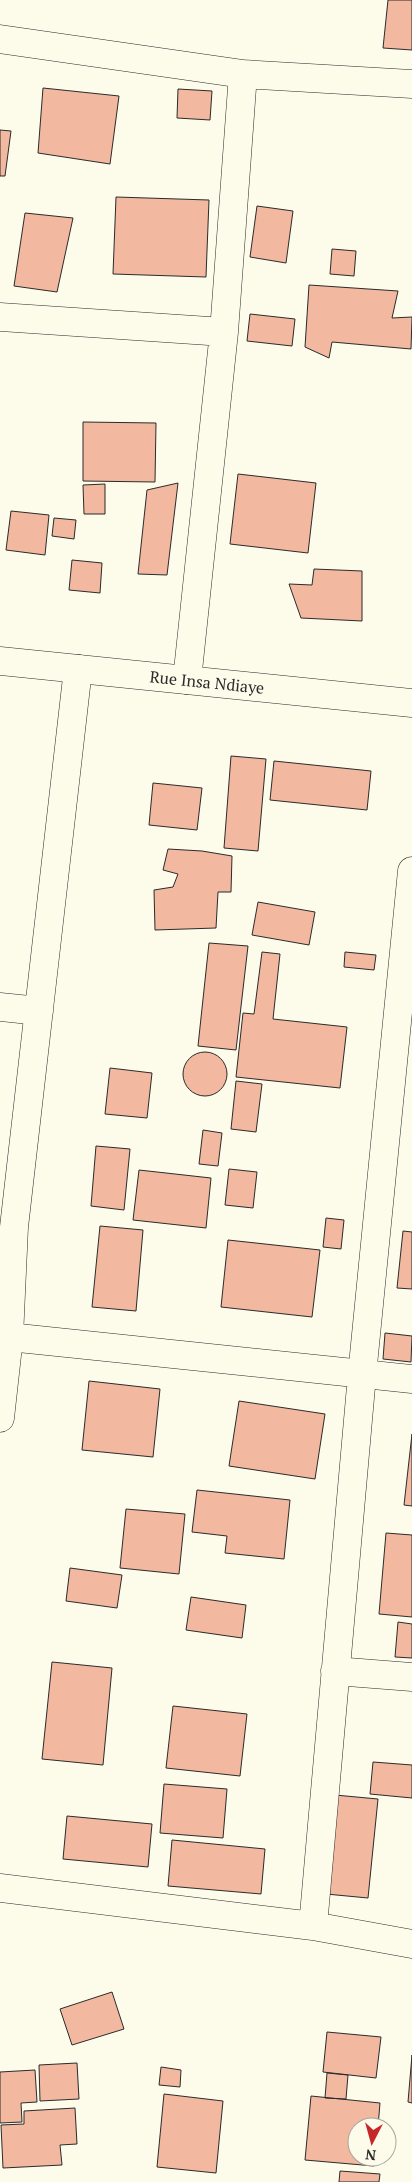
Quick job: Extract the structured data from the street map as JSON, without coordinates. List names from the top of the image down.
{
  "streets": {
    "street": ["Rue Insa Ndiaye"]
  },
  "north": "bottom"
}
